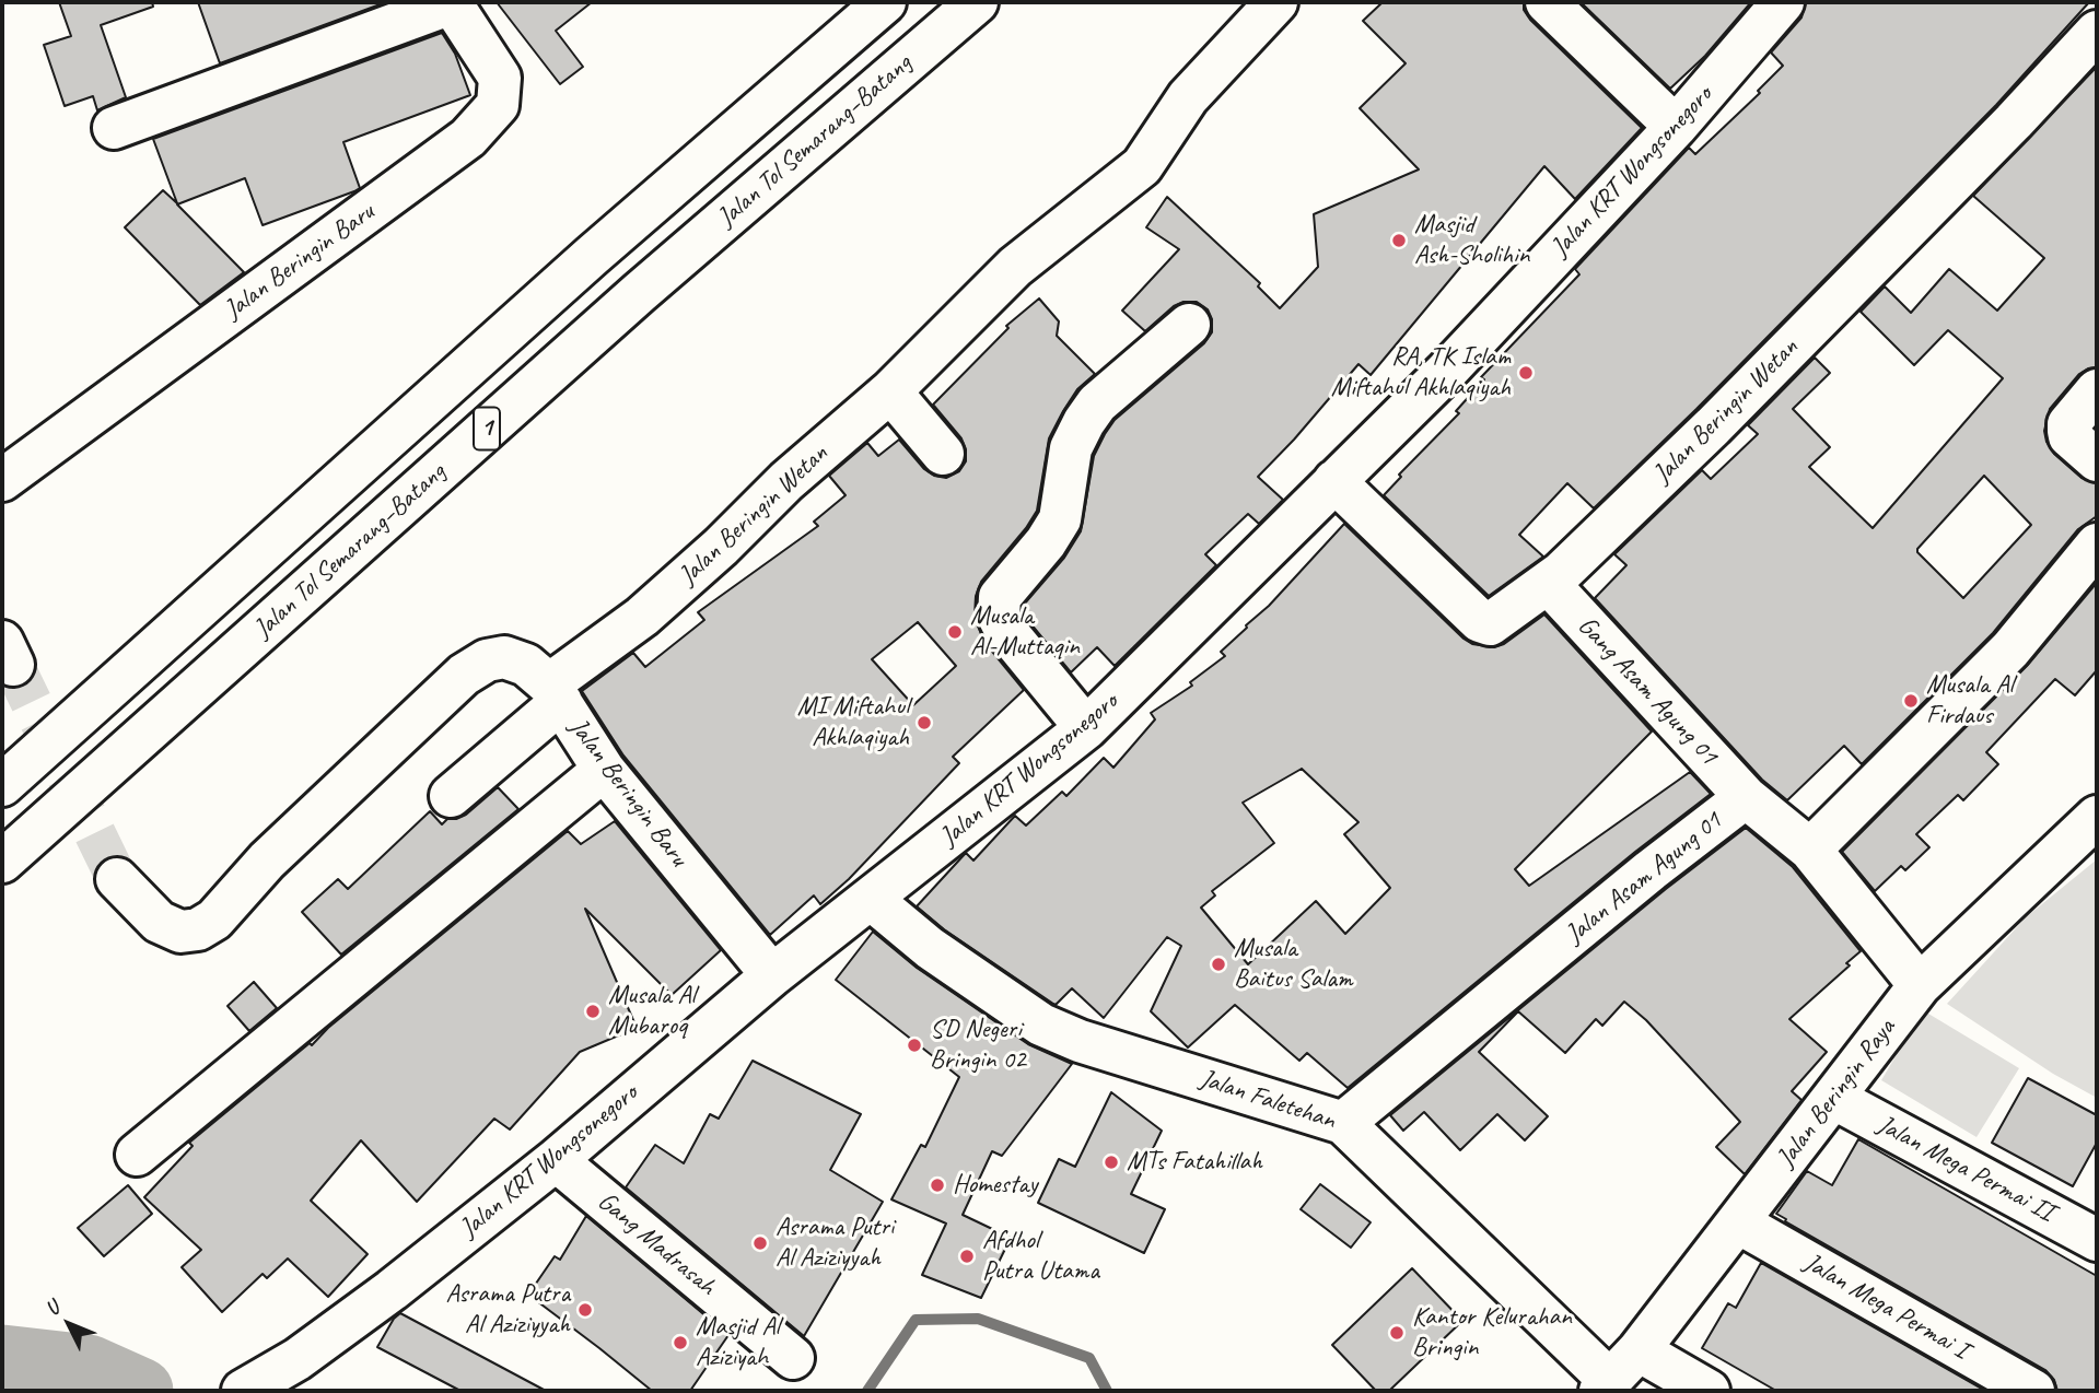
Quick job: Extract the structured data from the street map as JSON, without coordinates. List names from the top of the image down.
{
  "streets": {
    "main road": [
      "Jalan Tol Semarang–Batang",
      "Jalan KRT Wongsonegoro",
      "Jalan Beringin Baru",
      "Jalan Beringin Wetan",
      "1",
      "Gang Asam Agung 01",
      "Jalan Asam Agung 01",
      "Jalan Beringin Raya",
      "Jalan Faletehan",
      "Jalan Mega Permai II",
      "Gang Madrasah",
      "Jalan Mega Permai I"
    ]
  },
  "crossings": [
    ["Jalan KRT Wongsonegoro", "Jalan Beringin Baru"],
    ["Jalan KRT Wongsonegoro", "Jalan Beringin Wetan"],
    ["Jalan KRT Wongsonegoro", "Jalan Faletehan"],
    ["Jalan KRT Wongsonegoro", "Gang Madrasah"],
    ["Jalan Beringin Baru", "Jalan Beringin Wetan"],
    ["Jalan Beringin Wetan", "Gang Asam Agung 01"],
    ["Gang Asam Agung 01", "Jalan Asam Agung 01"],
    ["Jalan Asam Agung 01", "Jalan Beringin Raya"],
    ["Jalan Asam Agung 01", "Jalan Faletehan"],
    ["Jalan Beringin Raya", "Jalan Faletehan"],
    ["Jalan Beringin Raya", "Jalan Mega Permai II"],
    ["Jalan Beringin Raya", "Jalan Mega Permai I"]
  ],
  "places": [
    "Masjid Ash-Sholihin",
    "RA, TK Islam Miftahul Akhlaqiyah",
    "Musala Al-Muttaqin",
    "Musala Al Firdaus",
    "MI Miftahul Akhlaqiyah",
    "Musala Baitus Salam",
    "Musala Al Mubaroq",
    "SD Negeri Bringin 02",
    "MTs Fatahillah",
    "Homestay",
    "Asrama Putri Al Aziziyyah",
    "Afdhol Putra Utama",
    "Asrama Putra Al Aziziyyah",
    "Kantor Kelurahan Bringin",
    "Masjid Al Aziziyah"
  ],
  "north": "top left"
}
